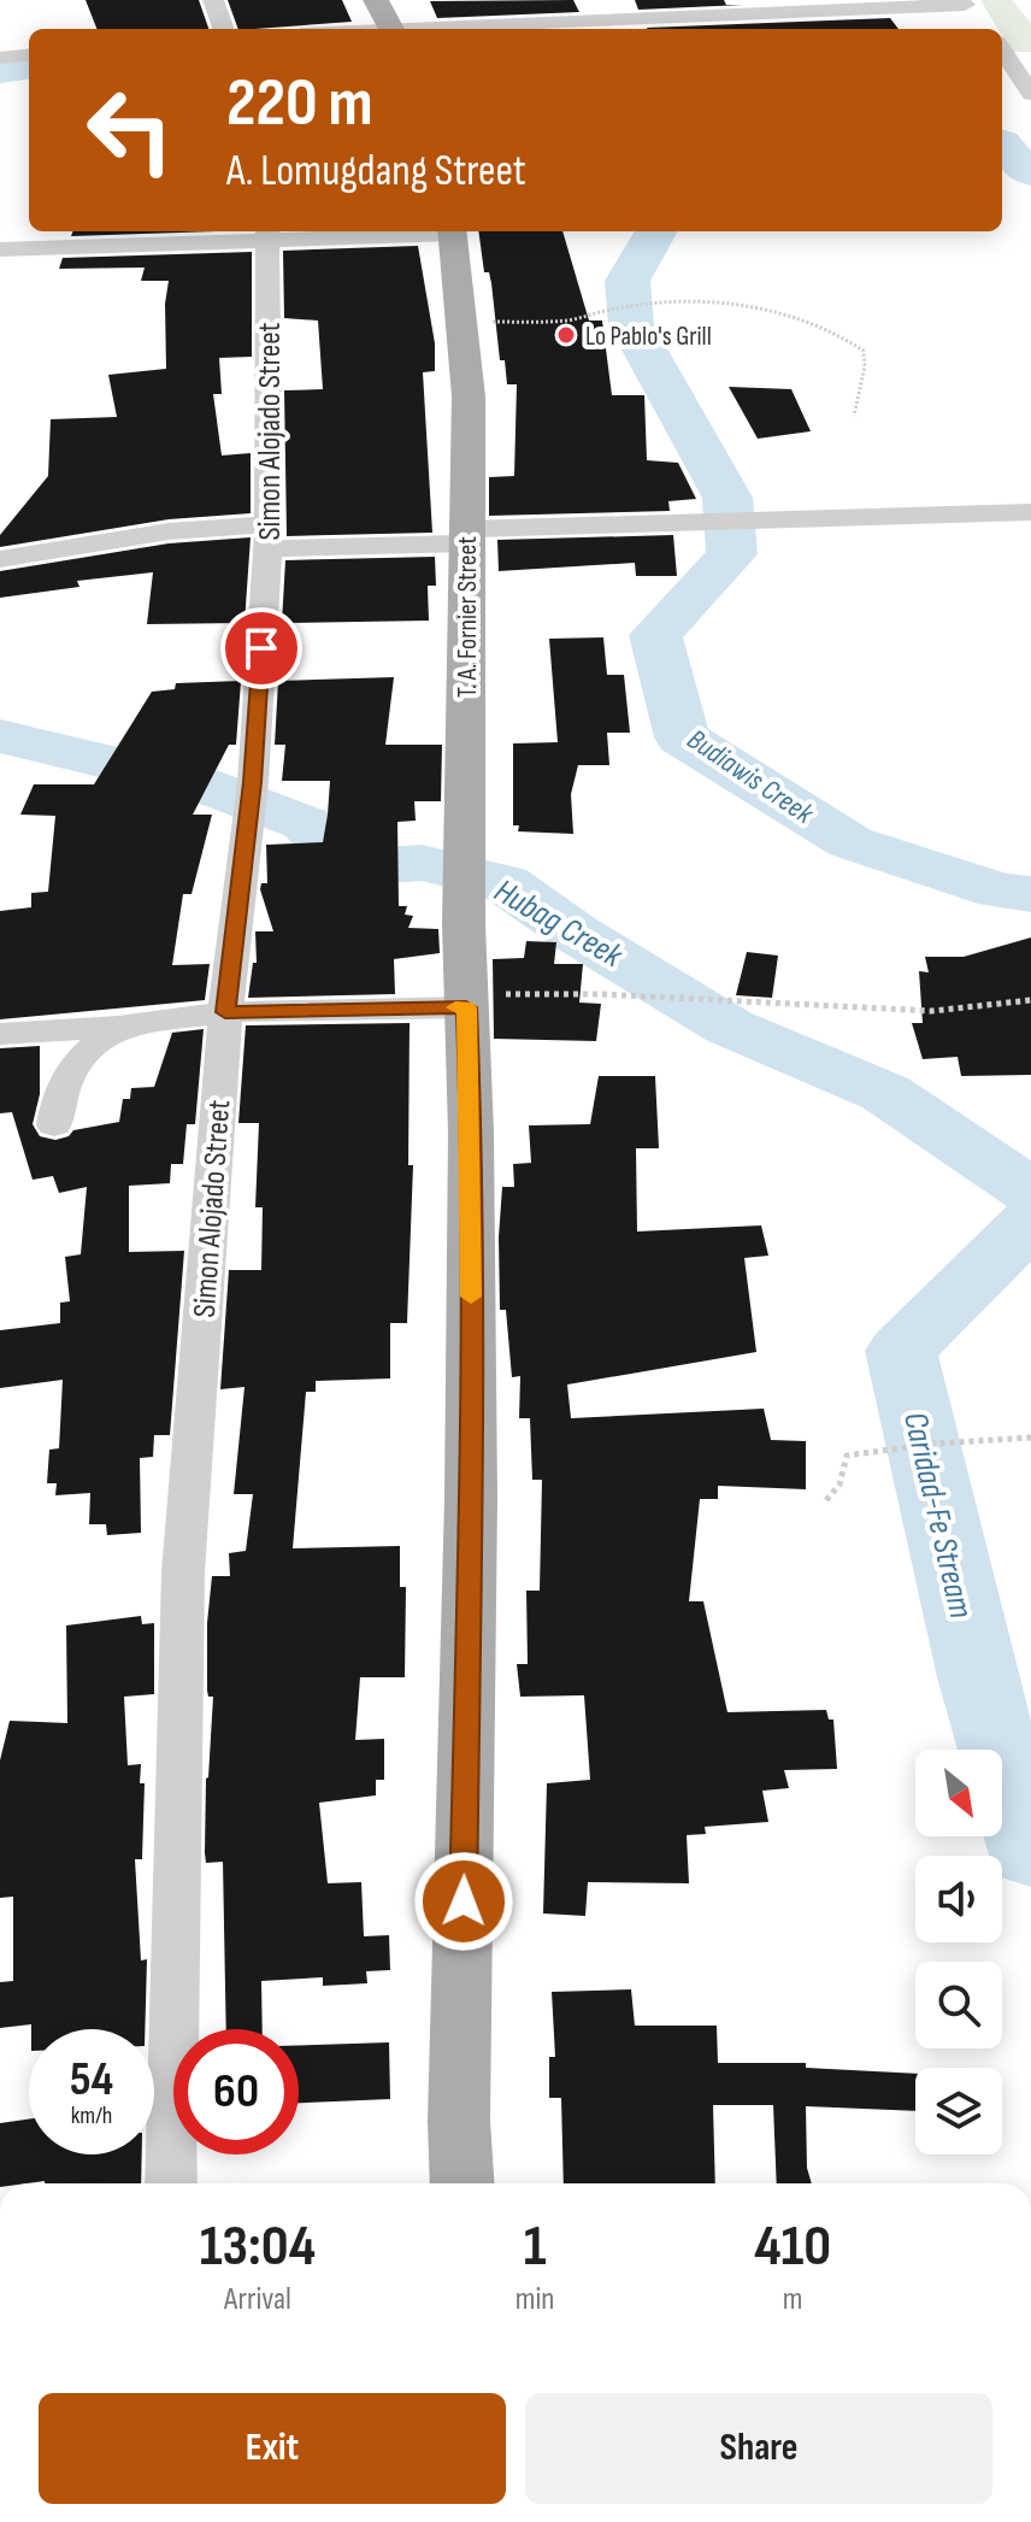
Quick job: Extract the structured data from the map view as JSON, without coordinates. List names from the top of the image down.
{
  "streets": {
    "main road": ["T. A. Fornier Street"],
    "street": ["Simon Alojado Street"]
  },
  "water": ["Budiawis Creek", "Hubag Creek", "Caridad-Fe Stream"],
  "places": ["Lo Pablo's Grill"],
  "north": "bottom right",
  "page": {
    "turn": ["220 m", "A. Lomugdang Street"],
    "speed": "54 km/h",
    "limit": "60",
    "eta": [
      "13:04",
      "Arrival",
      "1",
      "min",
      "410",
      "m"
    ],
    "buttons": ["Exit", "Share"]
  }
}
